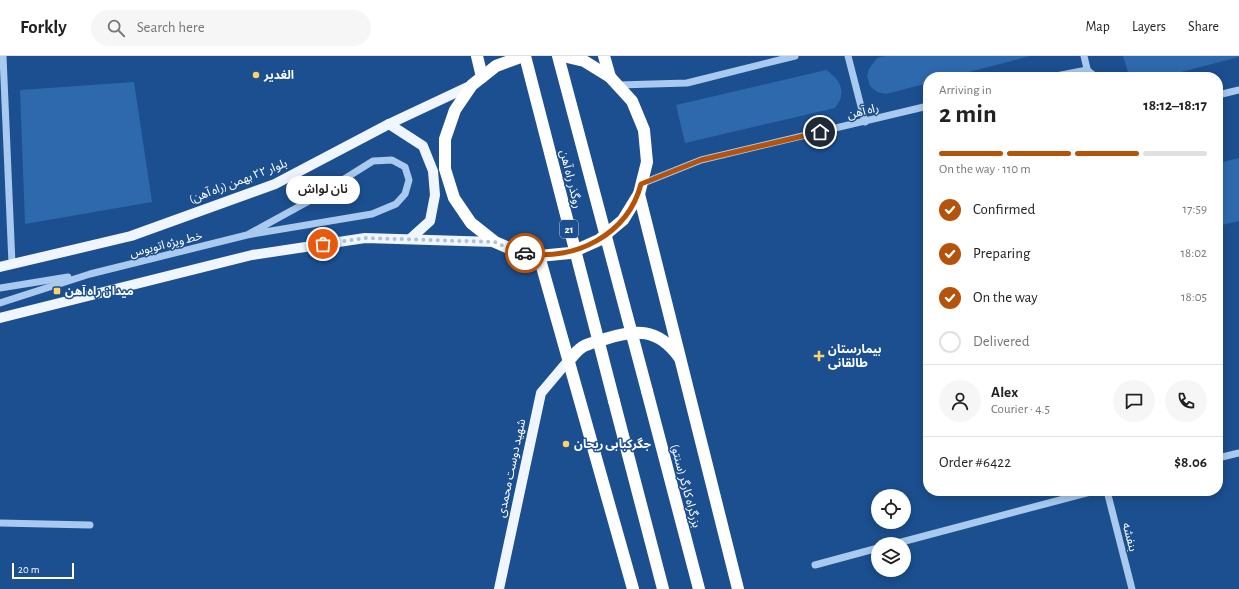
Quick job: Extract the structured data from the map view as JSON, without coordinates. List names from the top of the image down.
{
  "streets": {
    "highway": ["روگذر راه آهن", "21", "بزرگراه کارگر (سنتو)"],
    "main road": ["بلوار ۲۲ بهمن (راه آهن)", "شهید دوست محمدی"],
    "street": ["راه آهن", "خط ویژه اتوبوس", "بنفشه"]
  },
  "crossings": [
    ["راه آهن", "21"],
    ["روگذر راه آهن", "21"],
    ["روگذر راه آهن", "بزرگراه کارگر (سنتو)"],
    ["بلوار ۲۲ بهمن (راه آهن)", "21"]
  ],
  "places": {
    "other": ["الغدیر", "نان لواش", "جگرکبابی ریحان"],
    "transit": ["میدان راه آهن"],
    "health": ["بیمارستان طالقانی"]
  },
  "scale_bar": "20 m",
  "page": {
    "header": "Forkly",
    "search": "Search here",
    "nav": ["Map", "Layers", "Share"],
    "heading": ["2 min", "Arriving in", "18:12–18:17"],
    "panel": [
      "Alex",
      "Courier · 4.5",
      "Order #6422",
      "$8.06"
    ],
    "bar": "On the way · 110 m",
    "bubble": "نان لواش",
    "list": [
      ["Confirmed", "17:59"],
      ["Preparing", "18:02"],
      ["On the way", "18:05"],
      "Delivered"
    ],
    "scale": "20 m"
  }
}
